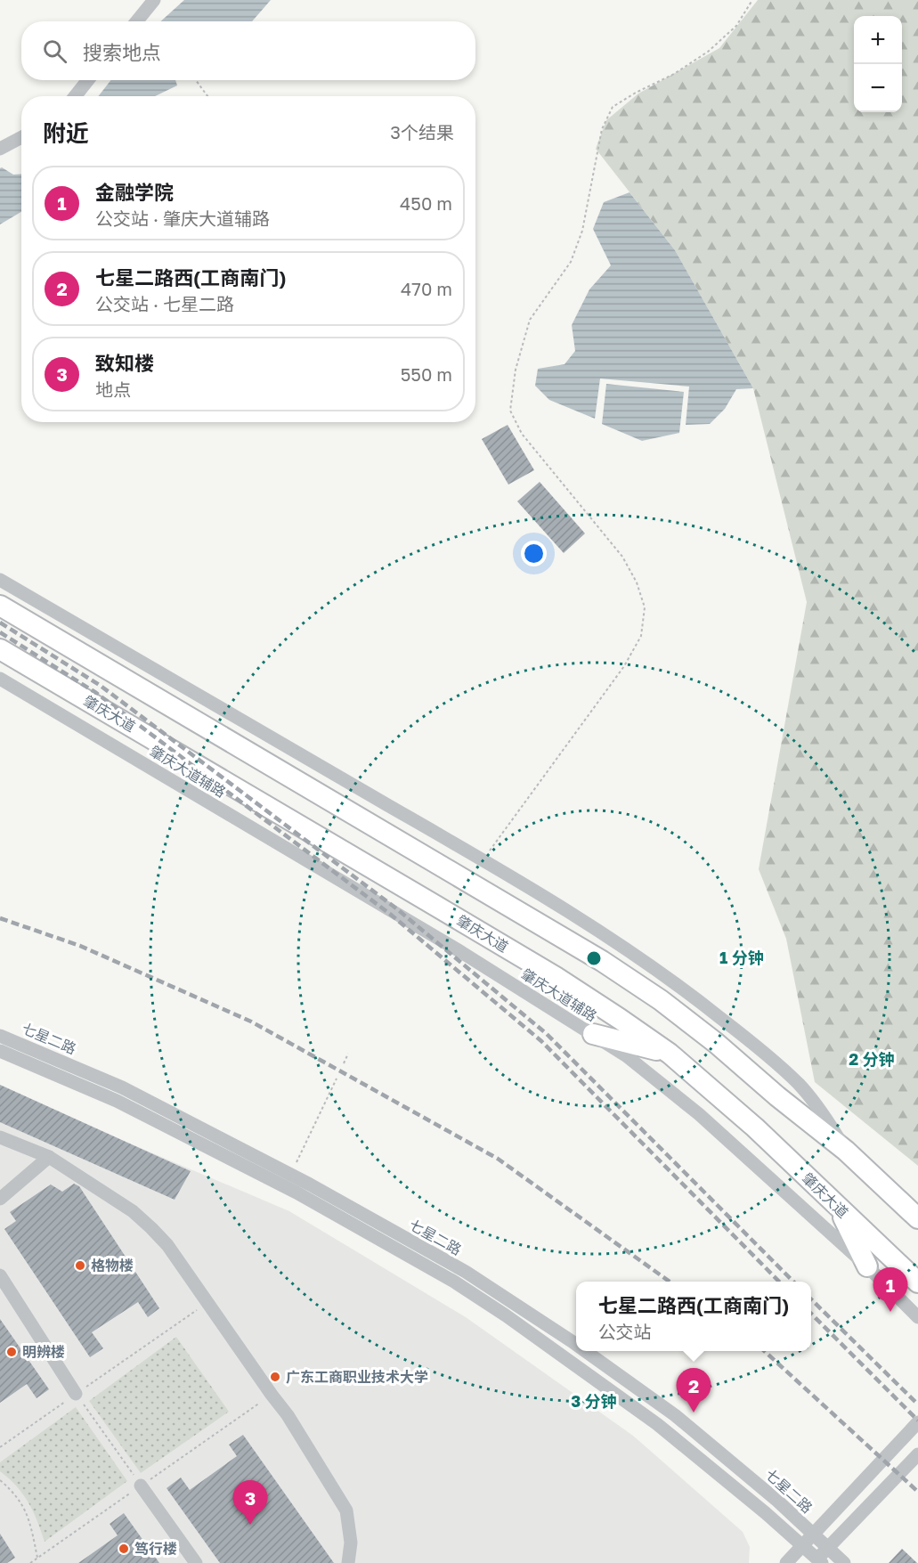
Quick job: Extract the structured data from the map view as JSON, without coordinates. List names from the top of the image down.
{
  "streets": {
    "highway": ["肇庆大道"],
    "street": ["肇庆大道辅路", "七星二路"]
  },
  "places": [
    "格物楼",
    "明辨楼",
    "广东工商职业技术大学",
    "笃行楼"
  ],
  "page": {
    "map_buttons": ["+", "−"],
    "search": "搜索地点",
    "heading": ["附近", "3个结果"],
    "list": [
      {
        "mark": "1",
        "name": "金融学院",
        "note": "公交站 · 肇庆大道辅路",
        "value": "450 m"
      },
      {
        "mark": "2",
        "name": "七星二路西(工商南门)",
        "note": "公交站 · 七星二路",
        "value": "470 m"
      },
      {
        "mark": "3",
        "name": "致知楼",
        "note": "地点",
        "value": "550 m"
      }
    ],
    "pins": ["1", "2", "3"],
    "popup": ["七星二路西(工商南门)", "公交站"]
  },
  "rings": ["1 分钟", "2 分钟", "3 分钟"]
}
